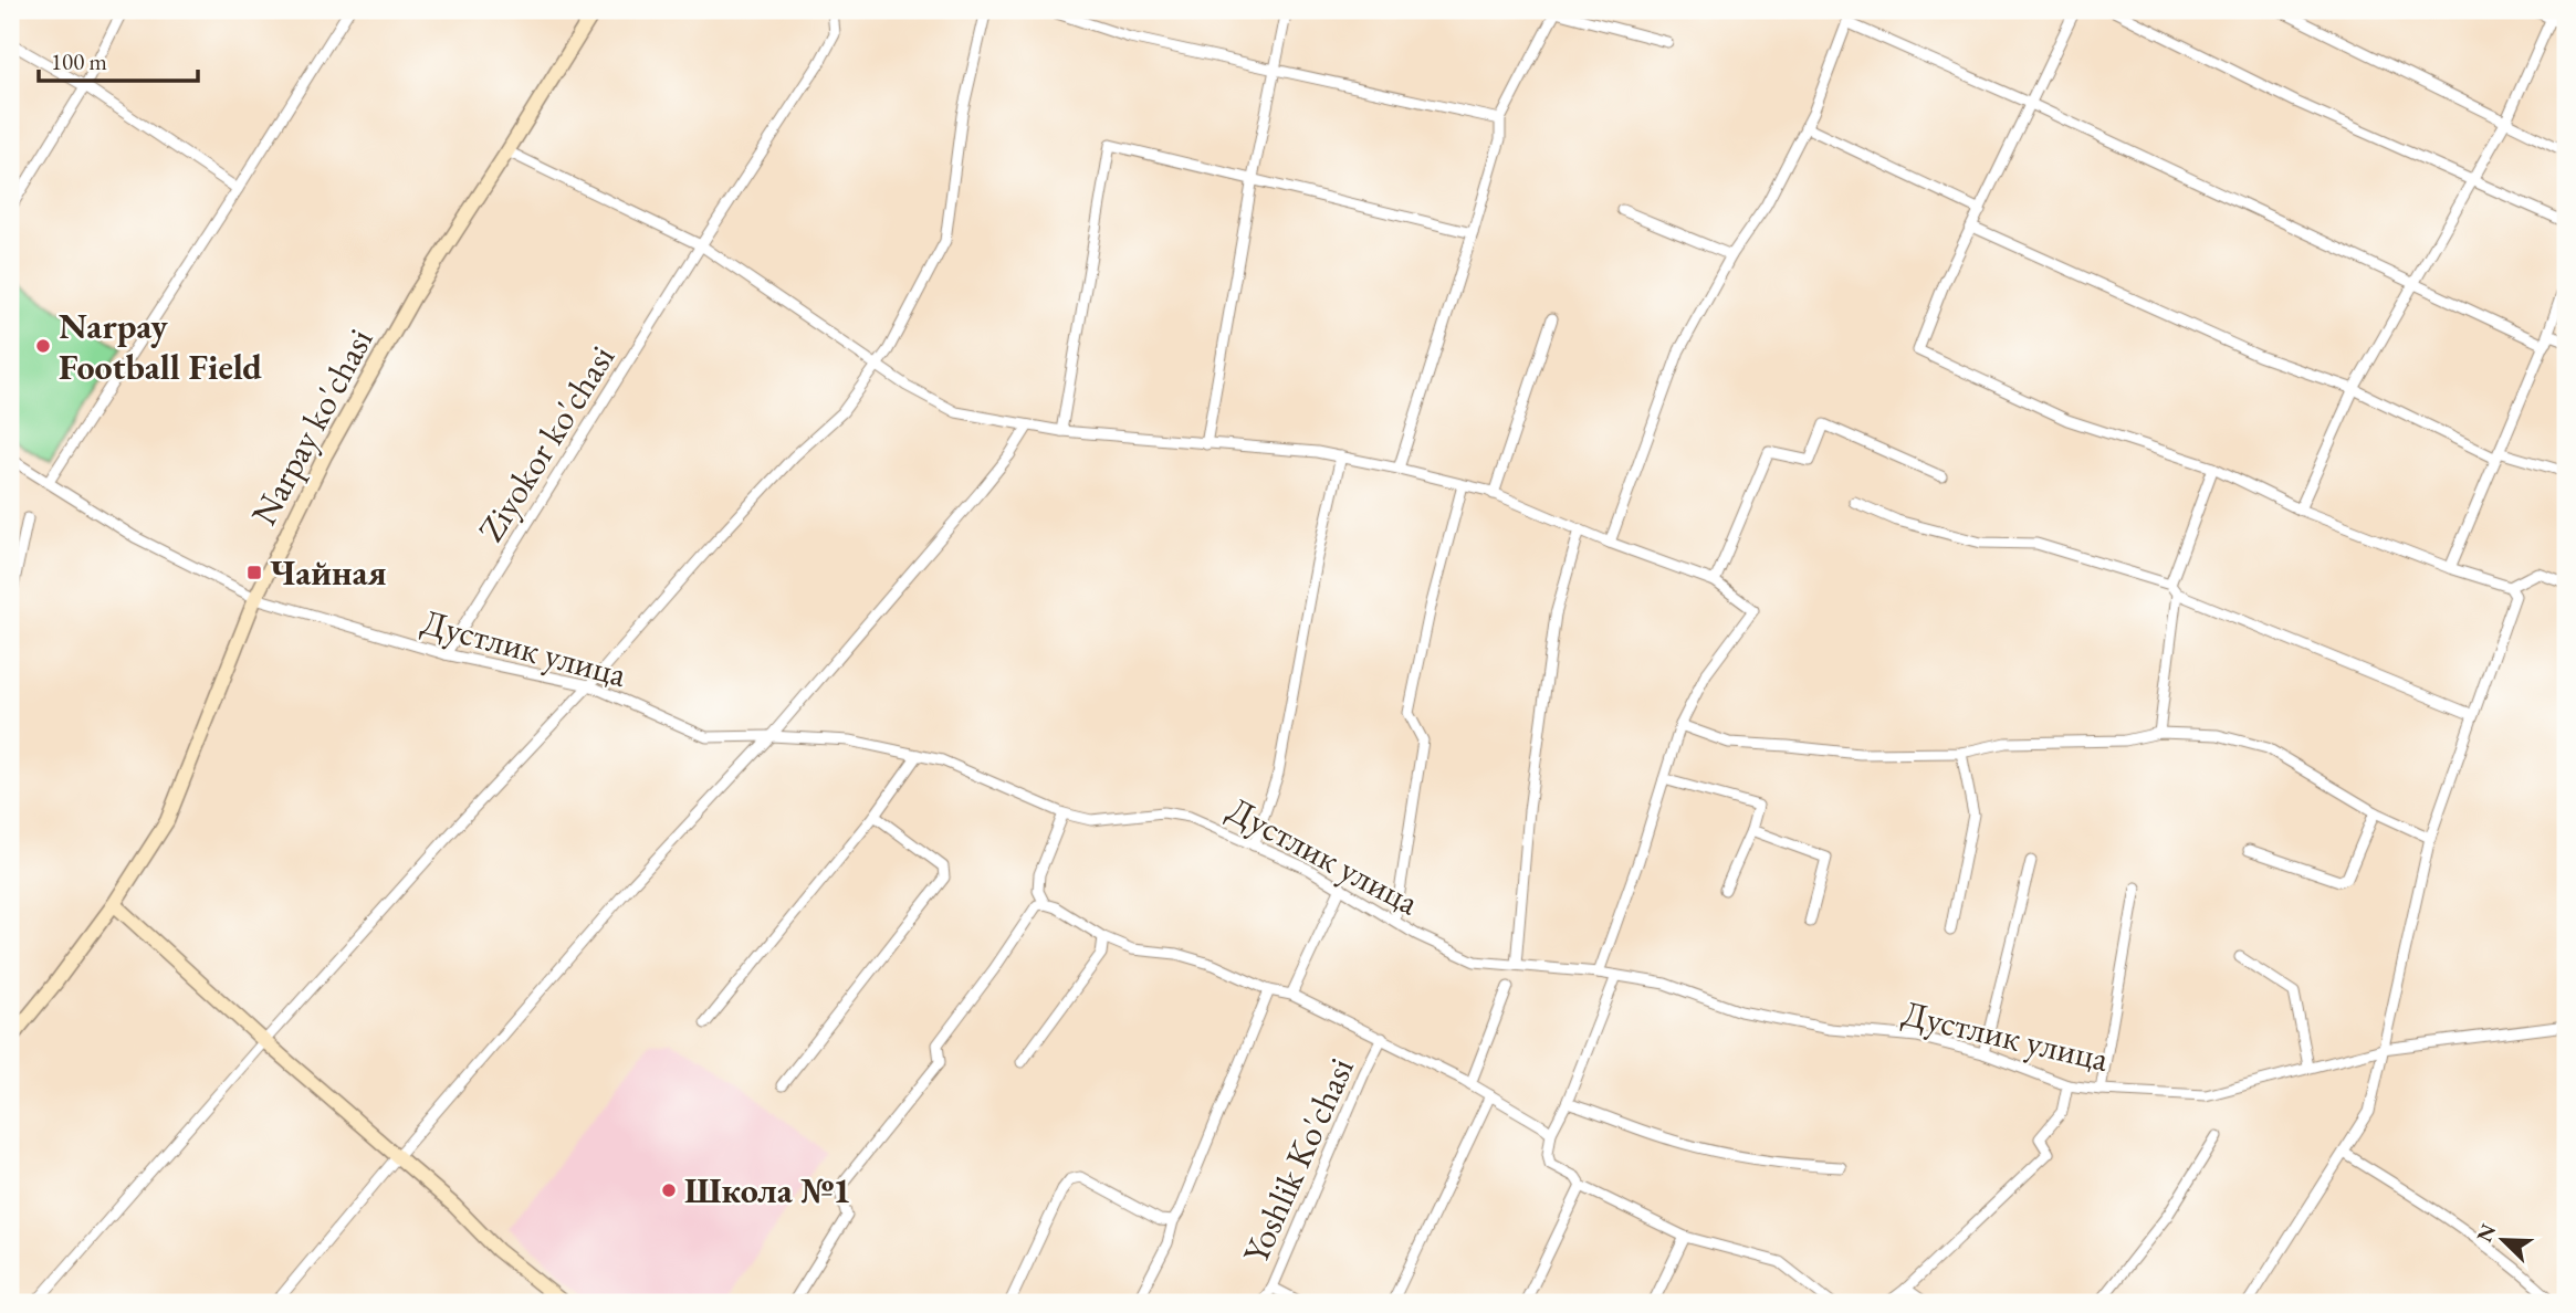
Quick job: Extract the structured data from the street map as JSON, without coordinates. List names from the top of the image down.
{
  "streets": {
    "main road": ["Narpay ko'chasi"],
    "street": ["Ziyokor ko'chasi", "Дустлик улица", "Yoshlik Ko'chasi"]
  },
  "crossings": [
    ["Narpay ko'chasi", "Дустлик улица"],
    ["Ziyokor ko'chasi", "Дустлик улица"]
  ],
  "places": {
    "other": ["Narpay Football Field", "Школа №1"],
    "transit": ["Чайная"]
  },
  "scale_bar": "100 m",
  "north": "top left"
}
